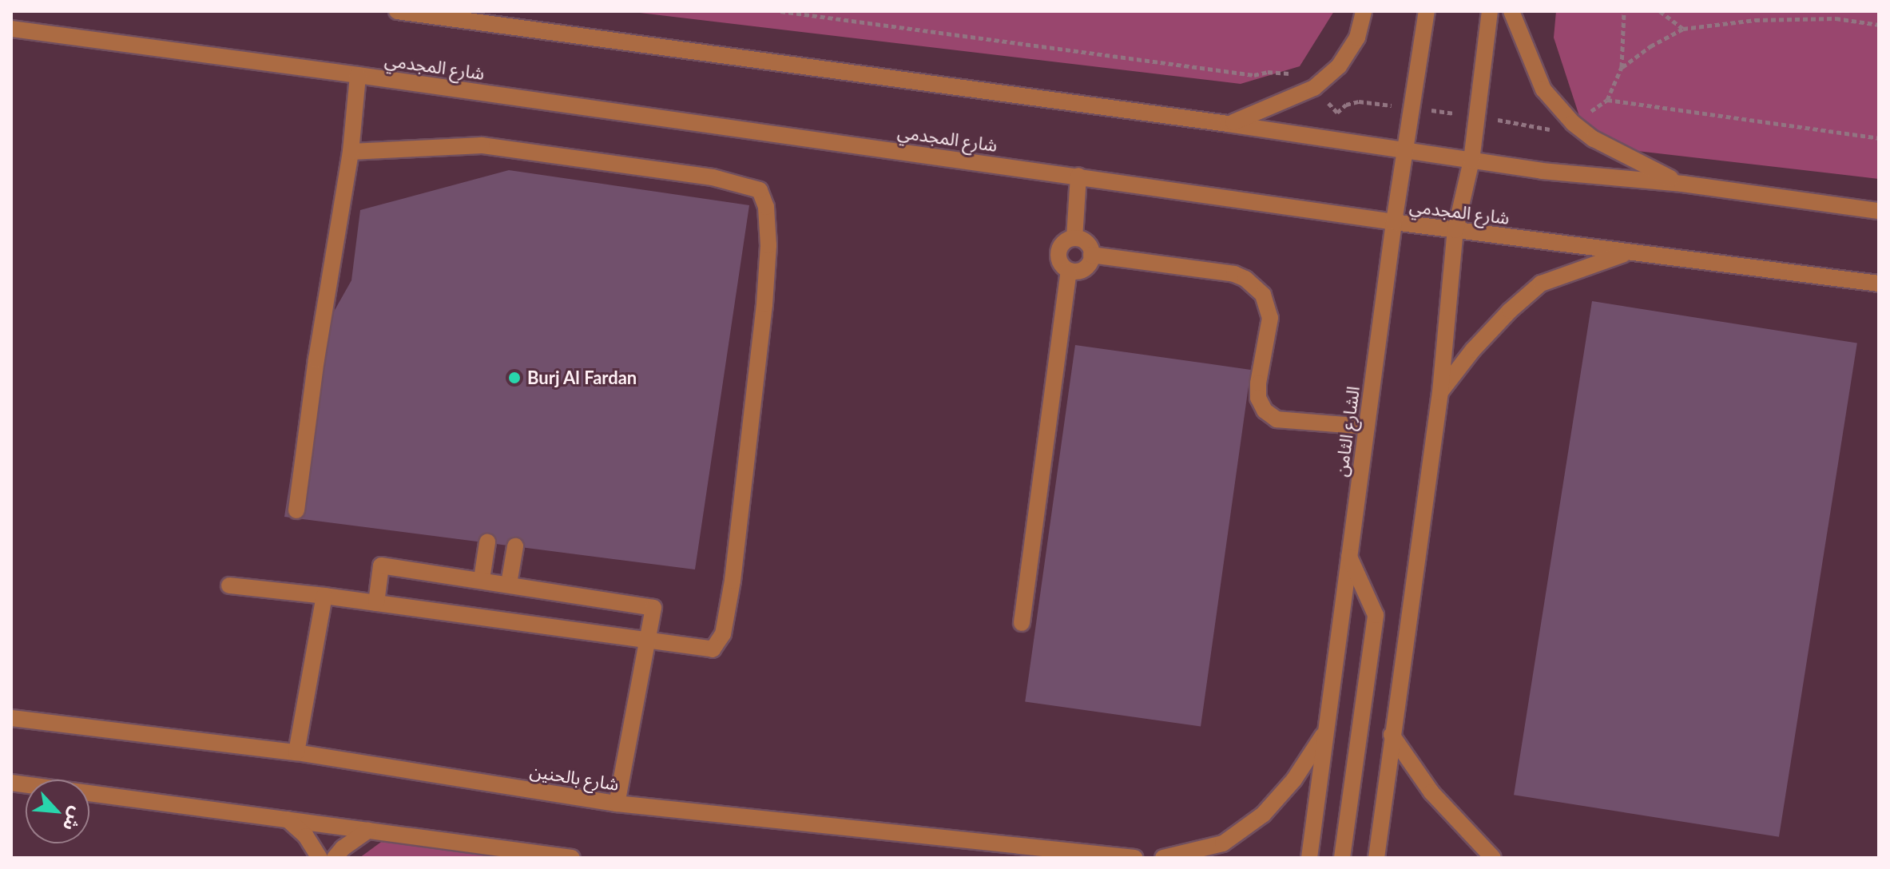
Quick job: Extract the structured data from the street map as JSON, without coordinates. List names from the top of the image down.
{
  "streets": {
    "street": ["شارع المجدمي", "الشارع الثامن", "شارع بالحنين"]
  },
  "crossings": [
    ["شارع المجدمي", "الشارع الثامن"]
  ],
  "places": ["Burj Al Fardan"],
  "north": "bottom right"
}
